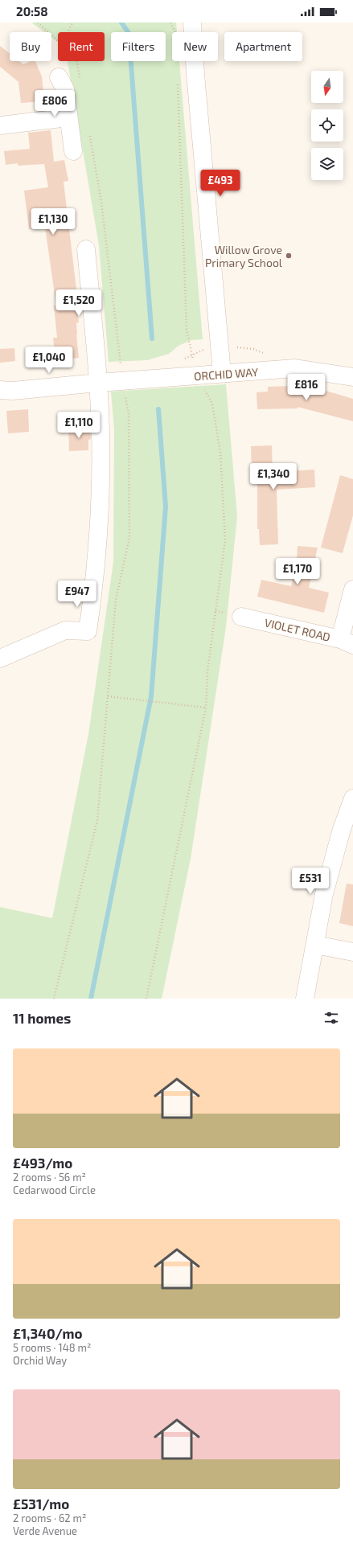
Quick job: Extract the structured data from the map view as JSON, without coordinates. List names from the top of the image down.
{
  "streets": {
    "street": ["ORCHID WAY", "VIOLET ROAD"]
  },
  "places": ["Willow Grove Primary School"],
  "north": "bottom",
  "page": {
    "status": "20:58",
    "chip": [
      "Buy",
      "Rent",
      "Filters",
      "New",
      "Apartment"
    ],
    "price": [
      "£806",
      "£493",
      "£1,130",
      "£1,520",
      "£1,040",
      "£816",
      "£1,110",
      "£1,340",
      "£1,170",
      "£947",
      "£531"
    ],
    "heading": "11 homes",
    "list": [
      {
        "name": "£493/mo",
        "note": "2 rooms · 56 m² · Cedarwood Circle"
      },
      {
        "name": "£1,340/mo",
        "note": "5 rooms · 148 m² · Orchid Way"
      },
      {
        "name": "£531/mo",
        "note": "2 rooms · 62 m² · Verde Avenue"
      }
    ]
  }
}
